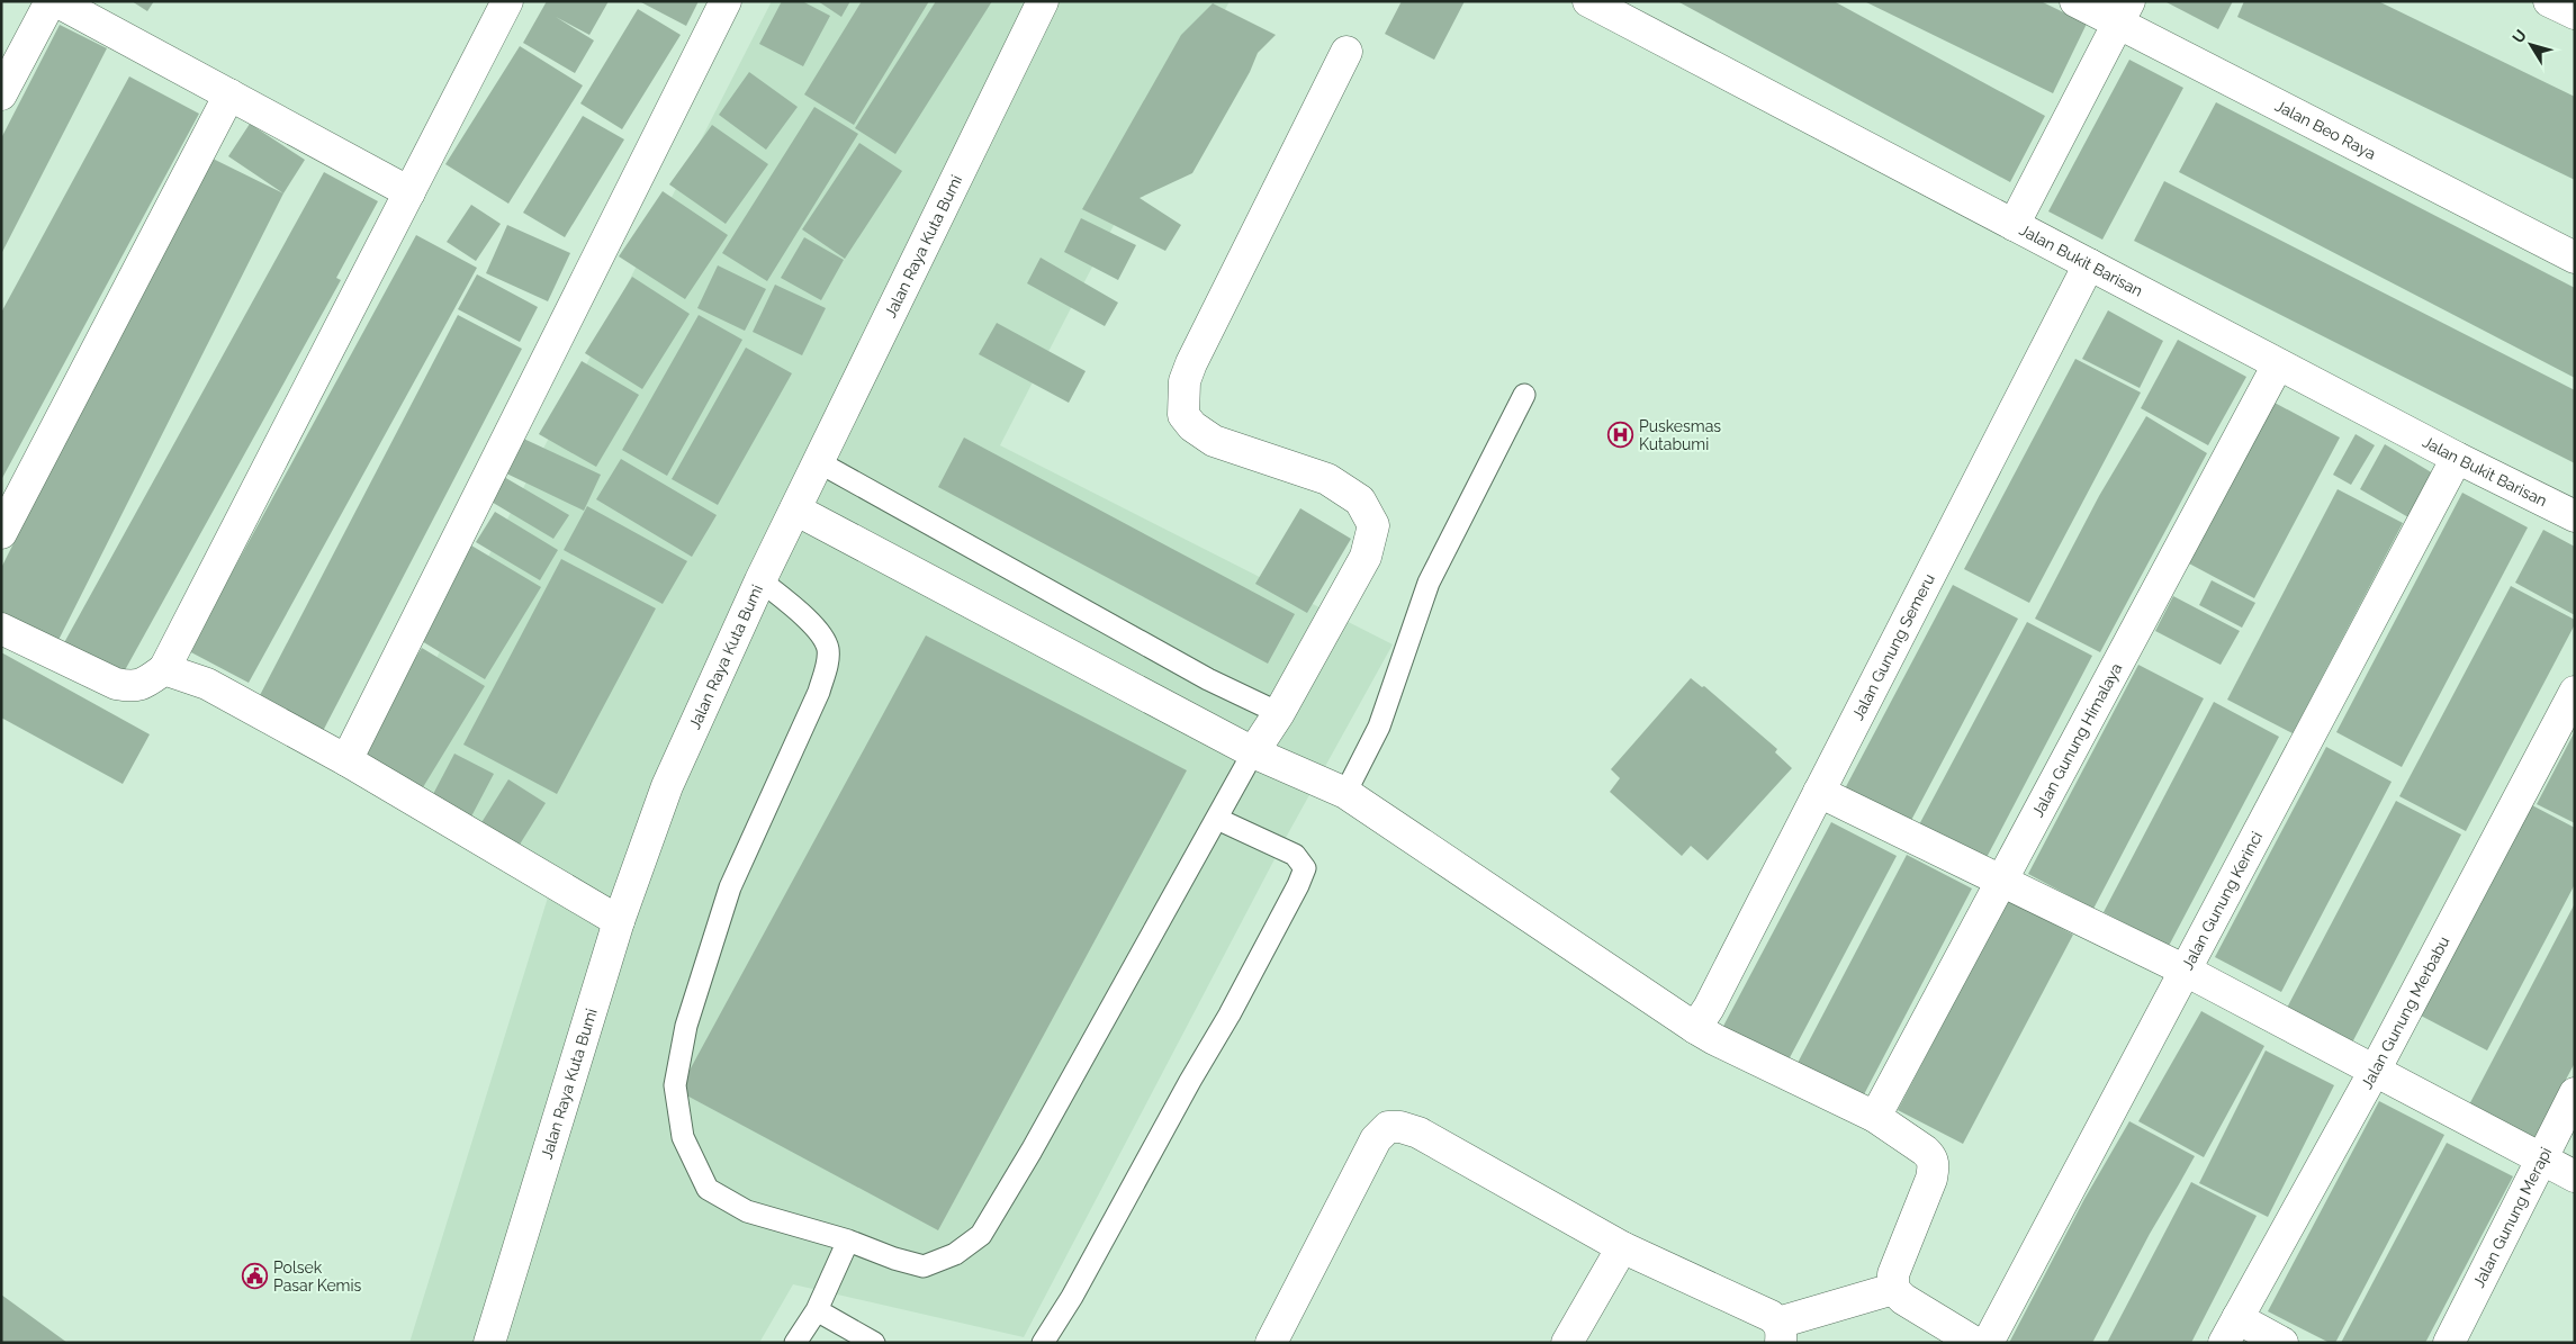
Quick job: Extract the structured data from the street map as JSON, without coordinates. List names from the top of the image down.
{
  "streets": {
    "street": [
      "Jalan Beo Raya",
      "Jalan Raya Kuta Bumi",
      "Jalan Bukit Barisan",
      "Jalan Gunung Semeru",
      "Jalan Gunung Himalaya",
      "Jalan Gunung Kerinci",
      "Jalan Gunung Merbabu",
      "Jalan Gunung Merapi"
    ]
  },
  "crossings": [
    ["Jalan Bukit Barisan", "Jalan Gunung Semeru"],
    ["Jalan Bukit Barisan", "Jalan Gunung Himalaya"],
    ["Jalan Bukit Barisan", "Jalan Gunung Kerinci"]
  ],
  "places": {
    "hospital": ["Puskesmas Kutabumi"],
    "public building": ["Polsek Pasar Kemis"]
  },
  "north": "top left"
}
